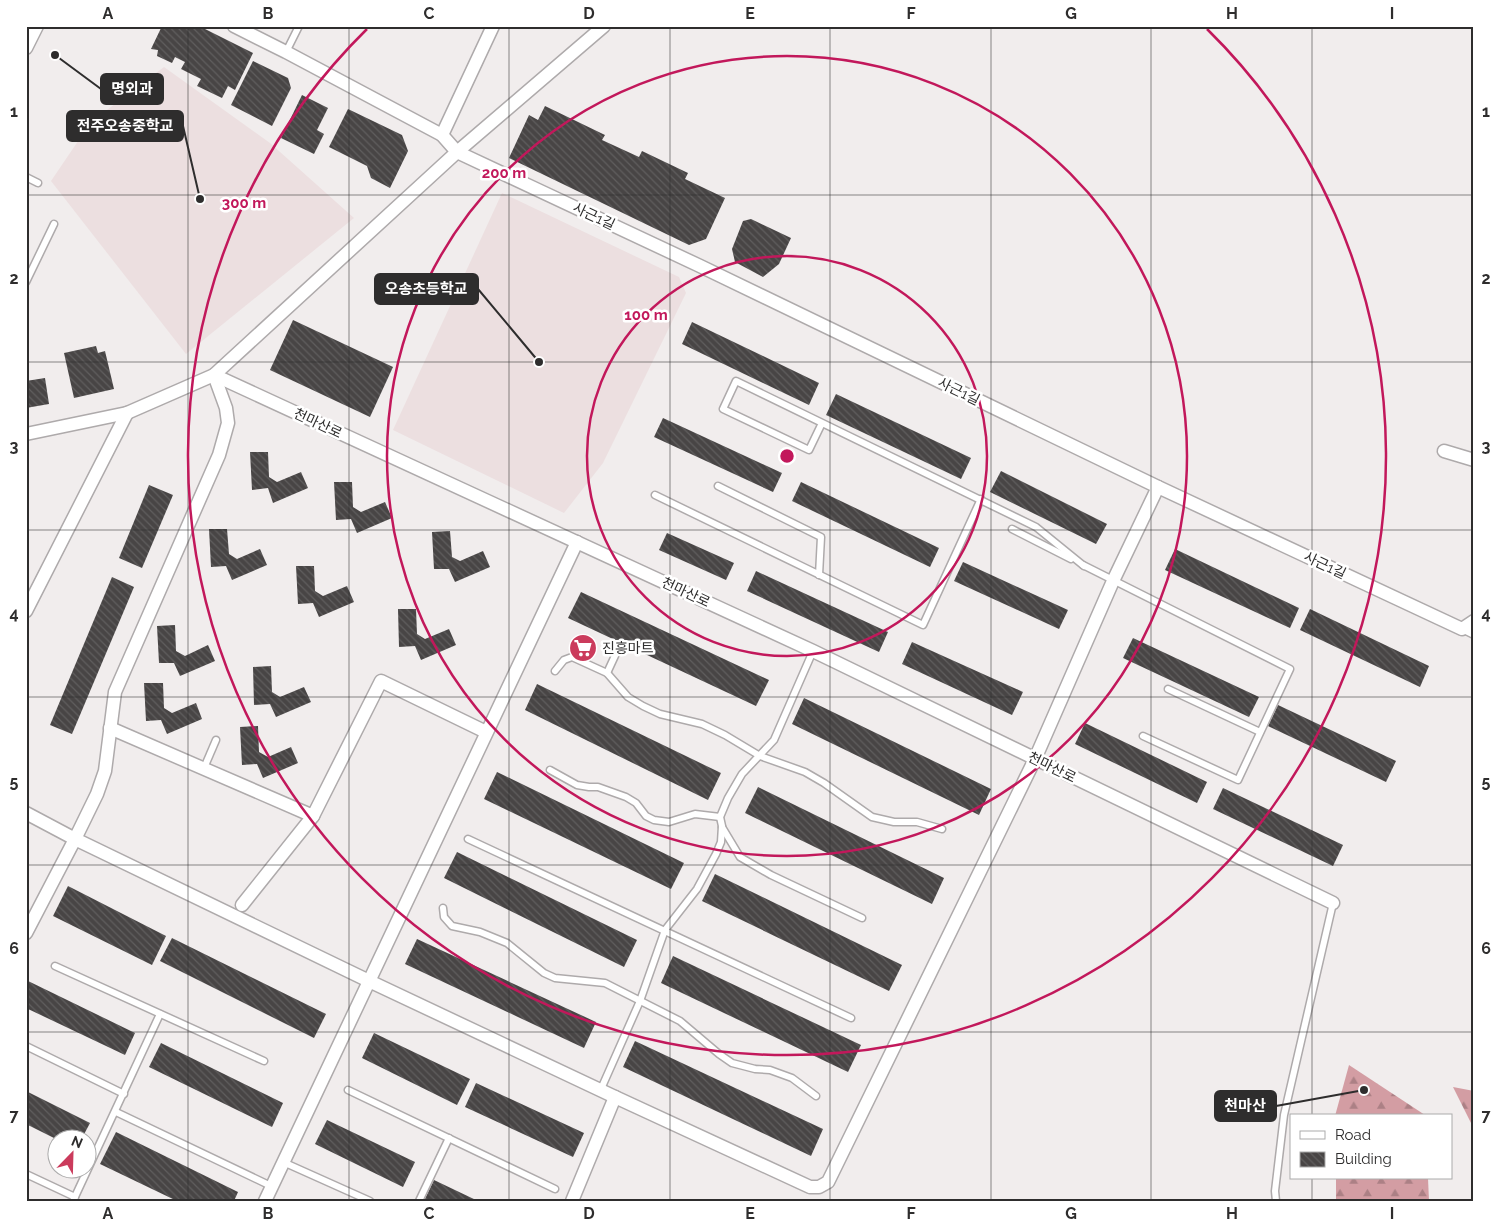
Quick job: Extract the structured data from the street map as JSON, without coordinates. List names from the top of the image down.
{
  "streets": {
    "street": ["사근1길", "천마산로"]
  },
  "places": {
    "other": [
      "명외과",
      "전주오송중학교",
      "오송초등학교",
      "천마산"
    ],
    "supermarket": ["진흥마트"]
  },
  "legend": ["Road", "Building"],
  "north": "top right",
  "grid": {
    "columns": [
      "A",
      "B",
      "C",
      "D",
      "E",
      "F",
      "G",
      "H",
      "I"
    ],
    "rows": [
      "1",
      "2",
      "3",
      "4",
      "5",
      "6",
      "7"
    ]
  },
  "rings": ["200 m", "300 m", "100 m"]
}
